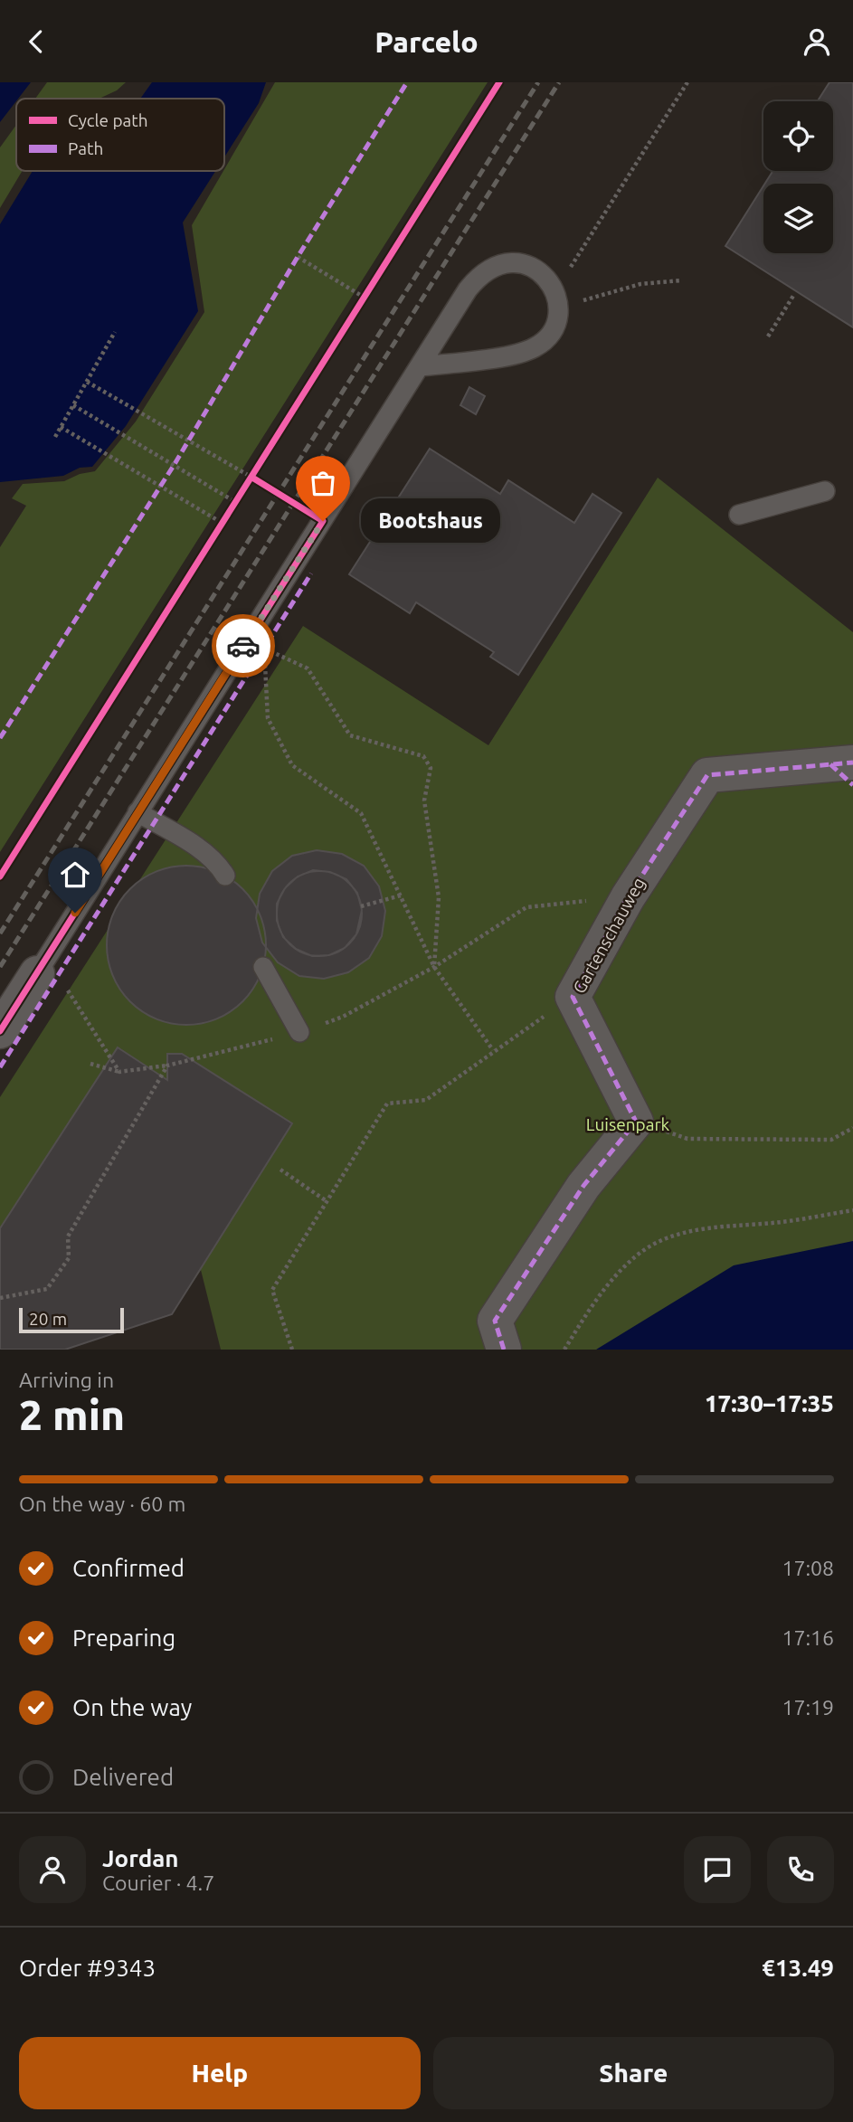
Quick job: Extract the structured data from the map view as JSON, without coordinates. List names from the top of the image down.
{
  "streets": {
    "street": ["Gartenschauweg"]
  },
  "parks": ["Luisenpark"],
  "places": ["Bootshaus"],
  "legend": ["Cycle path", "Path"],
  "scale_bar": "20 m",
  "page": {
    "header": "Parcelo",
    "bubble": "Bootshaus",
    "scale": "20 m",
    "heading": ["2 min", "Arriving in", "17:30–17:35"],
    "panel": [
      "Jordan",
      "Courier · 4.7",
      "Order #9343",
      "€13.49"
    ],
    "bar": "On the way · 60 m",
    "list": [
      ["Confirmed", "17:08"],
      ["Preparing", "17:16"],
      ["On the way", "17:19"],
      "Delivered"
    ],
    "buttons": ["Help", "Share"]
  }
}
